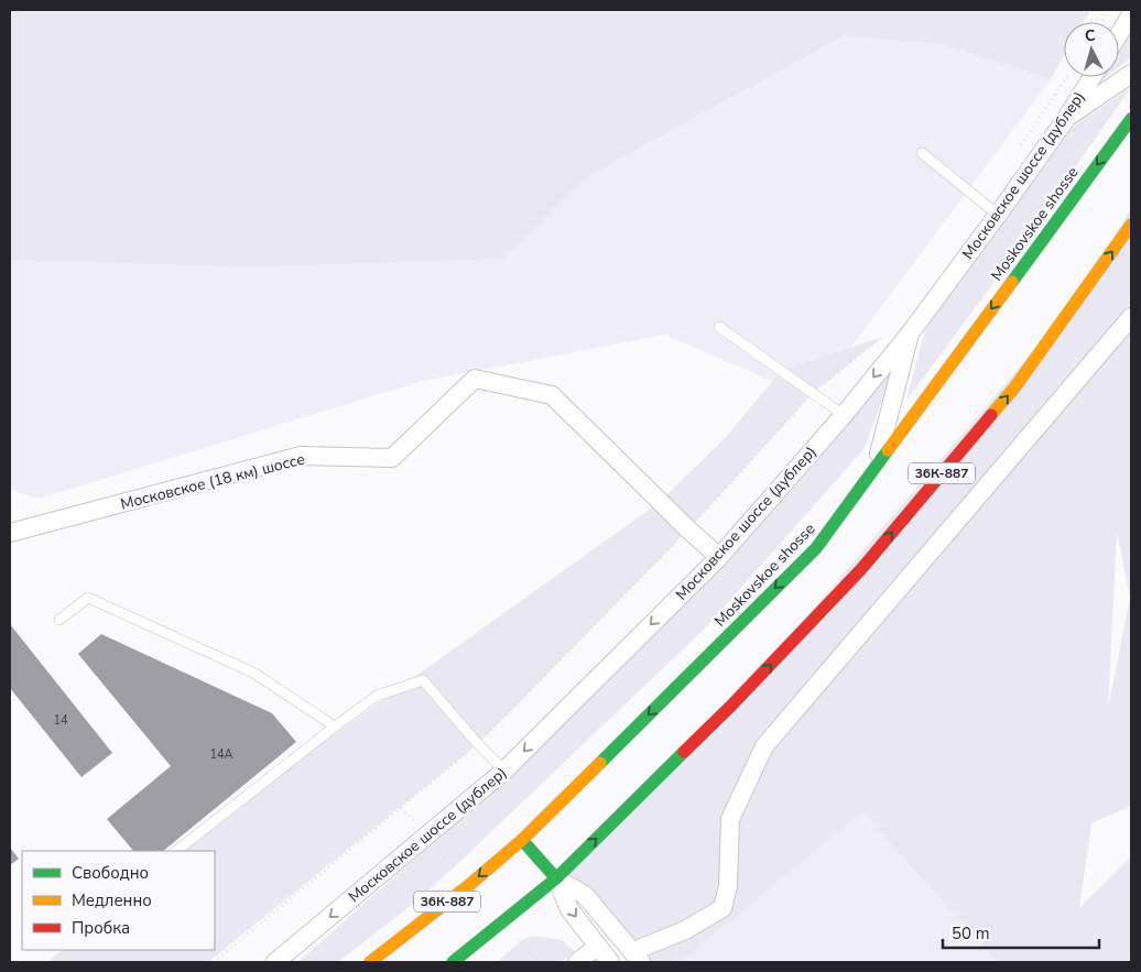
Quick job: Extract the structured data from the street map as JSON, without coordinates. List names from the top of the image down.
{
  "streets": {
    "main road": ["Moskovskoe shosse", "36К-887"],
    "street": ["Московское шоссе (дублер)", "Московское (18 км) шоссе"]
  },
  "crossings": [
    ["Московское шоссе (дублер)", "Московское (18 км) шоссе"]
  ],
  "one_way": ["Московское шоссе (дублер)"],
  "house_numbers": ["14", "14А"],
  "legend": ["Свободно", "Медленно", "Пробка"],
  "scale_bar": "50 m",
  "north": "top"
}
